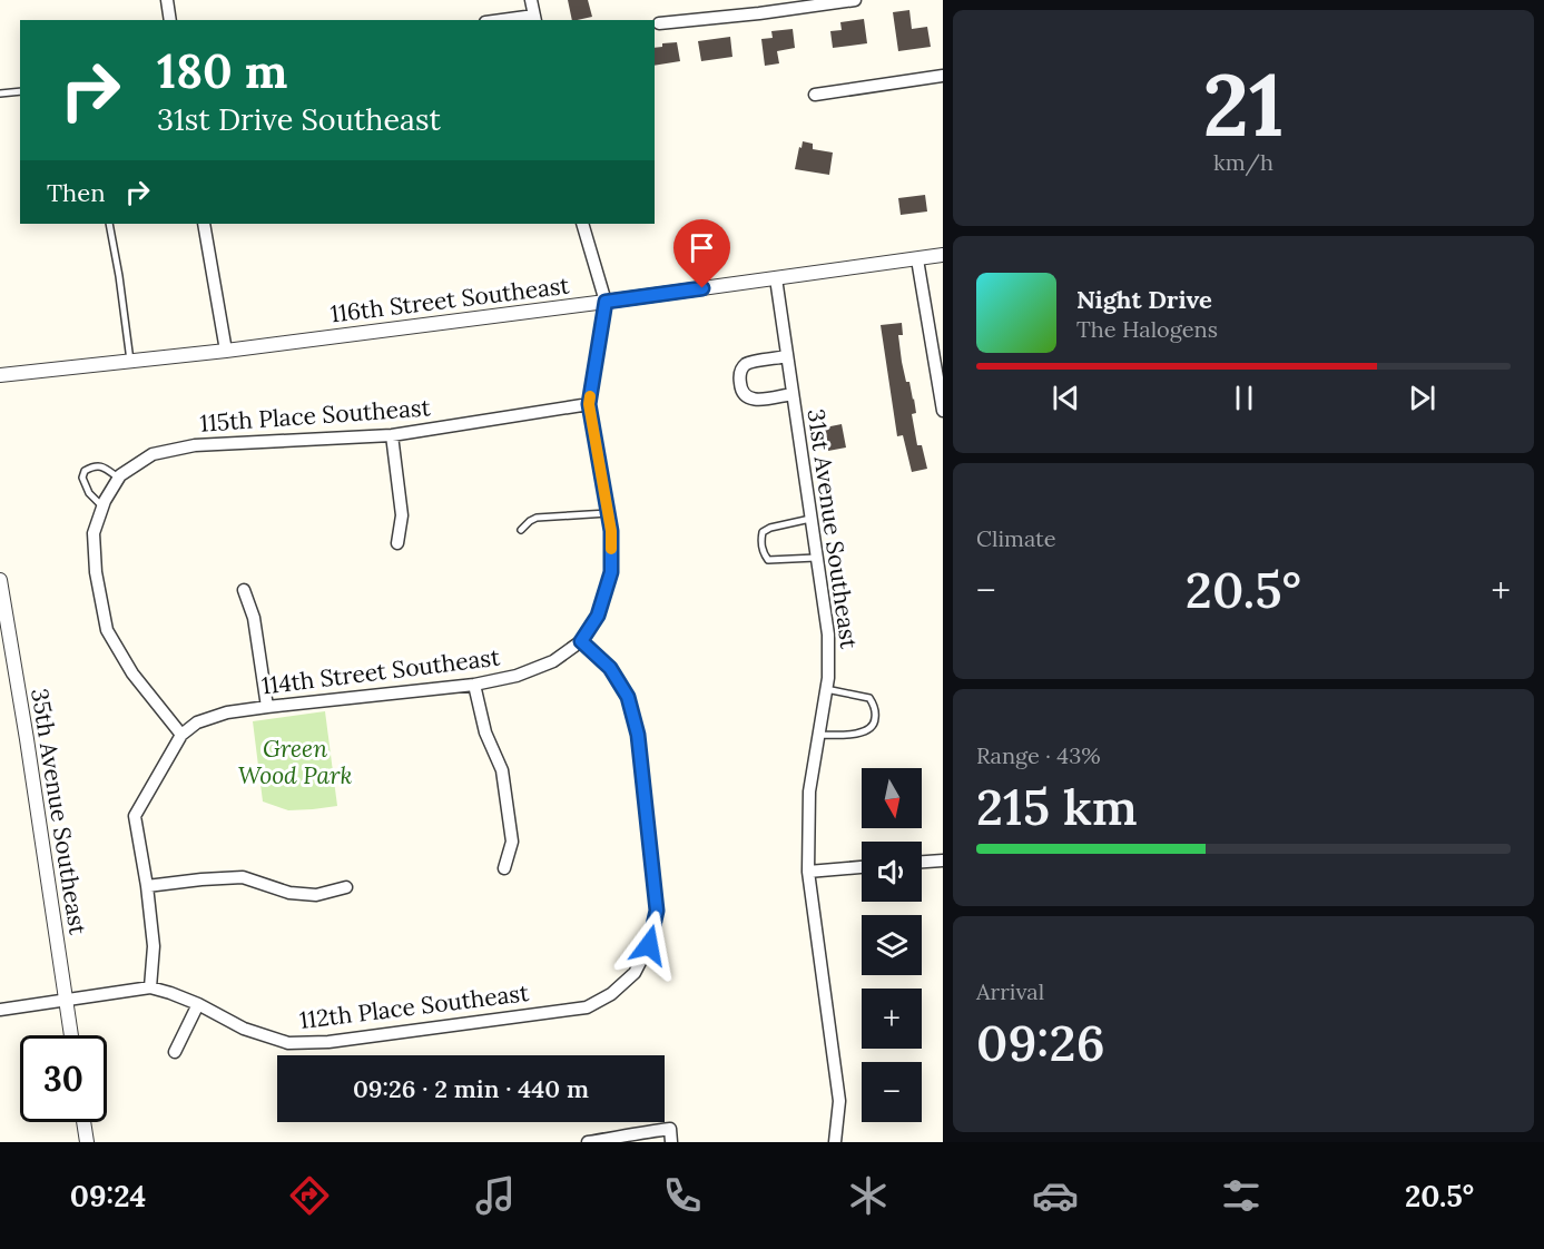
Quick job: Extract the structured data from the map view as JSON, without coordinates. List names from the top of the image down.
{
  "streets": {
    "street": [
      "116th Street Southeast",
      "115th Place Southeast",
      "31st Avenue Southeast",
      "114th Street Southeast",
      "35th Avenue Southeast",
      "112th Place Southeast"
    ]
  },
  "crossings": [
    ["116th Street Southeast", "31st Avenue Southeast"],
    ["115th Place Southeast", "114th Street Southeast"],
    ["114th Street Southeast", "112th Place Southeast"],
    ["35th Avenue Southeast", "112th Place Southeast"]
  ],
  "parks": ["Green Wood Park"],
  "north": "bottom",
  "page": {
    "tile": [
      ["21", "km/h"],
      "Climate",
      ["Range · 43%", "215 km"],
      ["Arrival", "09:26"]
    ],
    "turn": ["180 m", "31st Drive Southeast"],
    "then": "Then",
    "song": ["Night Drive", "The Halogens"],
    "heat": ["−", "20.5°", "+"],
    "map_buttons": ["+", "−"],
    "limit": "30",
    "trip": "09:26 · 2 min · 440 m",
    "tabs": ["09:24", "20.5°"]
  }
}
